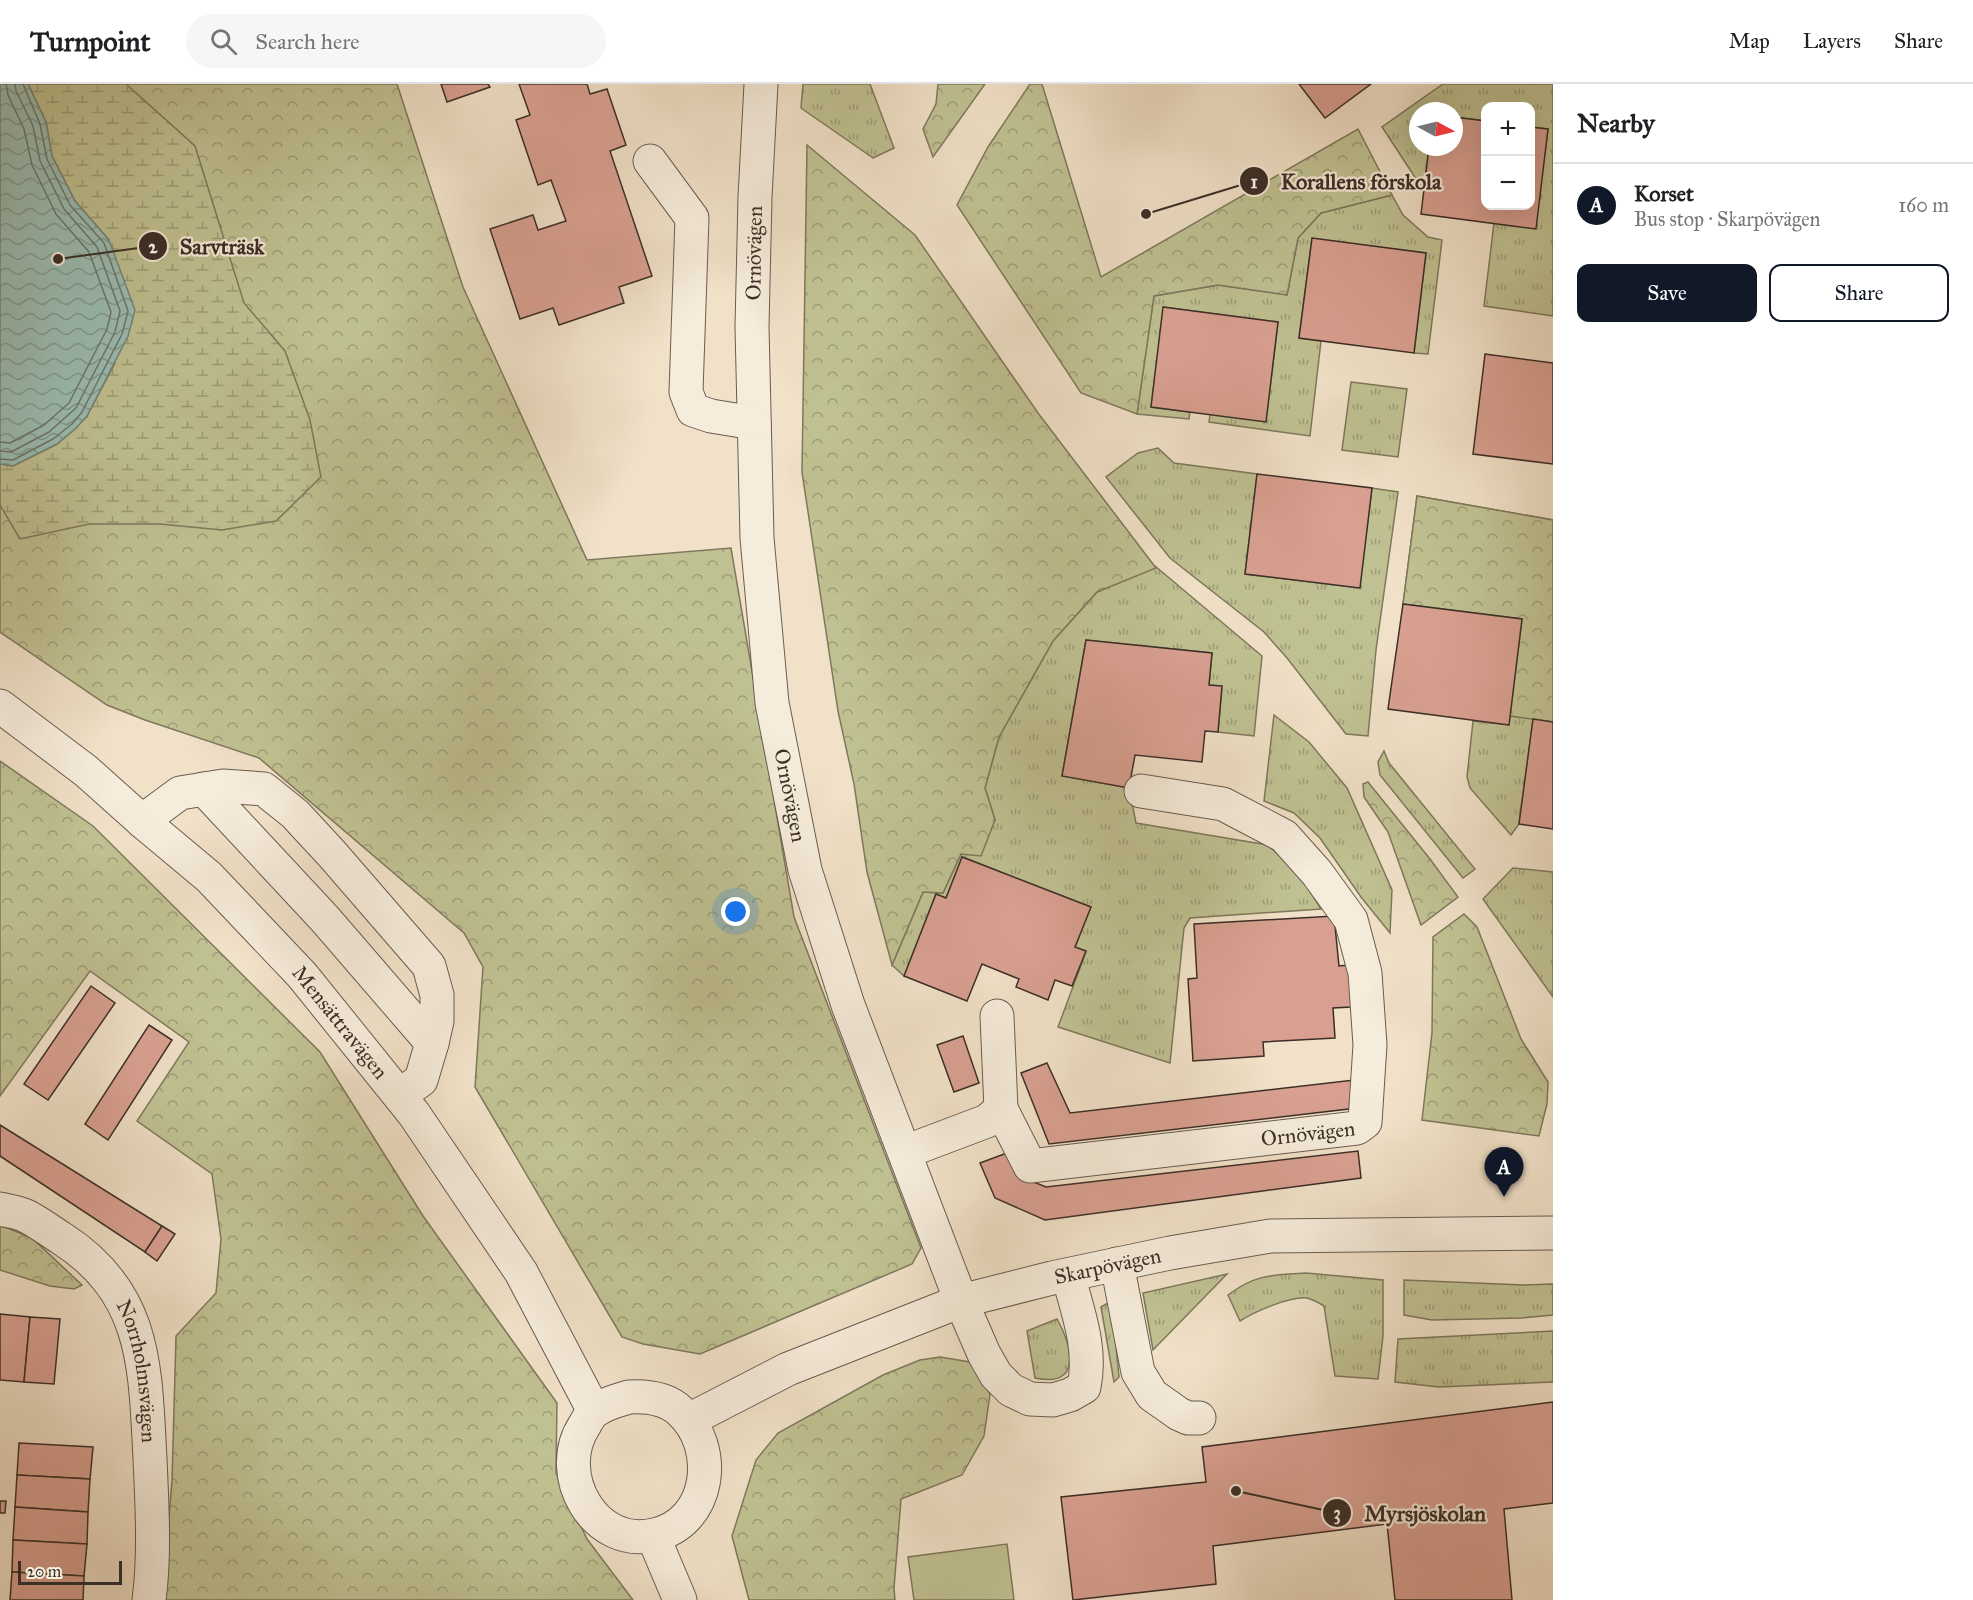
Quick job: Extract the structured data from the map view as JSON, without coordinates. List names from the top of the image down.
{
  "streets": {
    "street": [
      "Ornövägen",
      "Mensättravägen",
      "Skarpövägen",
      "Norrholmsvägen"
    ]
  },
  "crossings": [
    ["Ornövägen", "Skarpövägen"],
    ["Mensättravägen", "Skarpövägen"]
  ],
  "places": ["Korallens förskola", "Sarvträsk", "Myrsjöskolan"],
  "scale_bar": "20 m",
  "north": "right",
  "page": {
    "header": "Turnpoint",
    "search": "Search here",
    "nav": ["Map", "Layers", "Share"],
    "heading": "Nearby",
    "map_buttons": ["+", "−"],
    "list": [
      {
        "mark": "A",
        "name": "Korset",
        "note": "Bus stop · Skarpövägen",
        "value": "160 m"
      }
    ],
    "buttons": ["Save", "Share"],
    "pins": "A",
    "scale": "20 m"
  }
}
